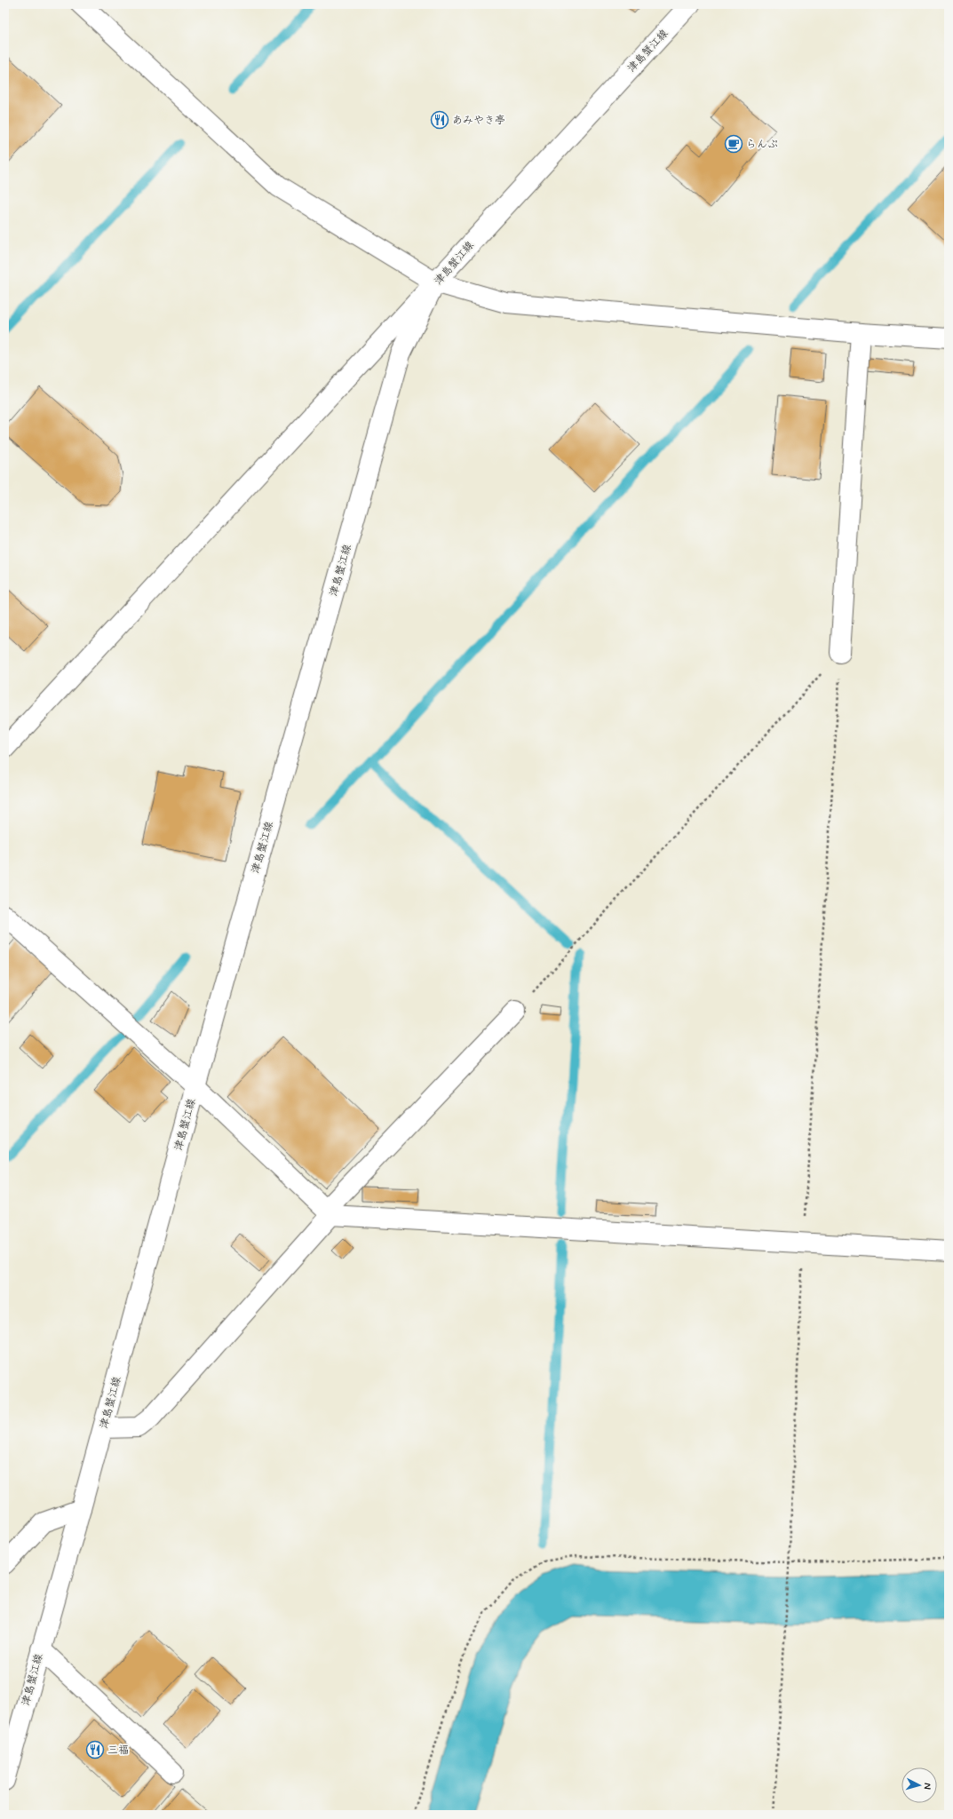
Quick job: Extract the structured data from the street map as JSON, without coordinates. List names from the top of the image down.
{
  "streets": {
    "street": ["津島蟹江線"]
  },
  "places": {
    "restaurant": ["あみやき亭", "三福"],
    "cafe": ["らんぷ"]
  },
  "north": "right"
}
